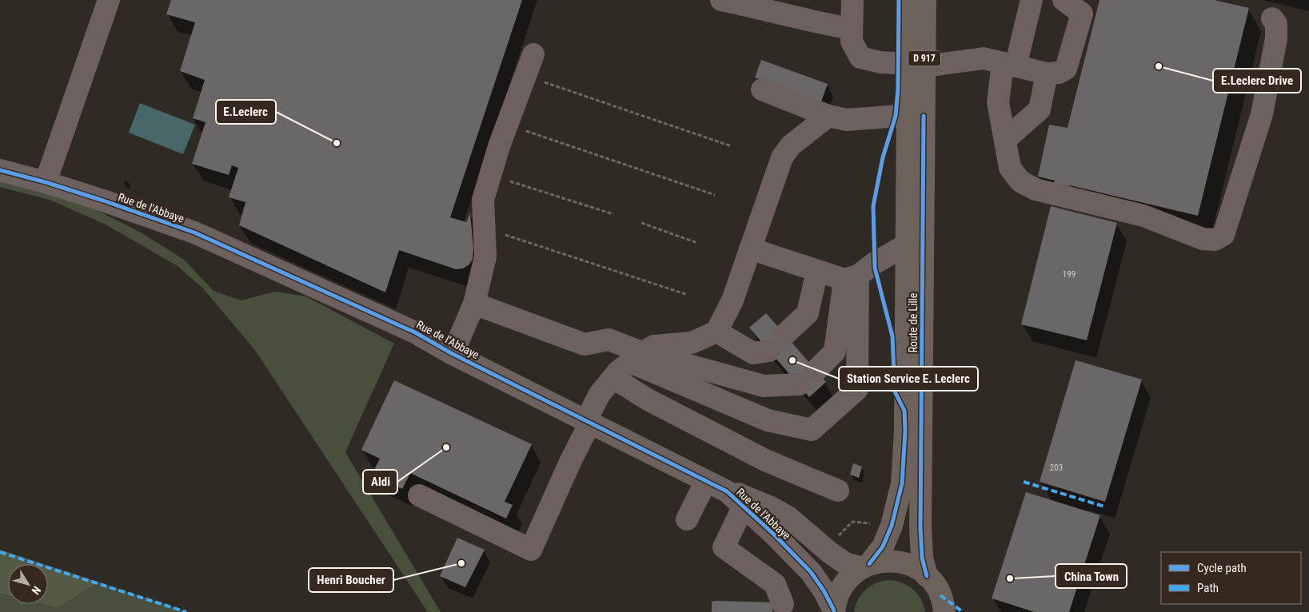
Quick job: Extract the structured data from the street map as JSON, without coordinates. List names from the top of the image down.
{
  "streets": {
    "main road": ["D 917", "Route de Lille"],
    "street": ["Rue de l'Abbaye"]
  },
  "crossings": [
    ["Rue de l'Abbaye", "Route de Lille"]
  ],
  "places": [
    "E.Leclerc Drive",
    "E.Leclerc",
    "Station Service E. Leclerc",
    "Aldi",
    "Henri Boucher",
    "China Town"
  ],
  "house_numbers": ["199", "203"],
  "legend": ["Cycle path", "Path"],
  "north": "bottom right"
}
